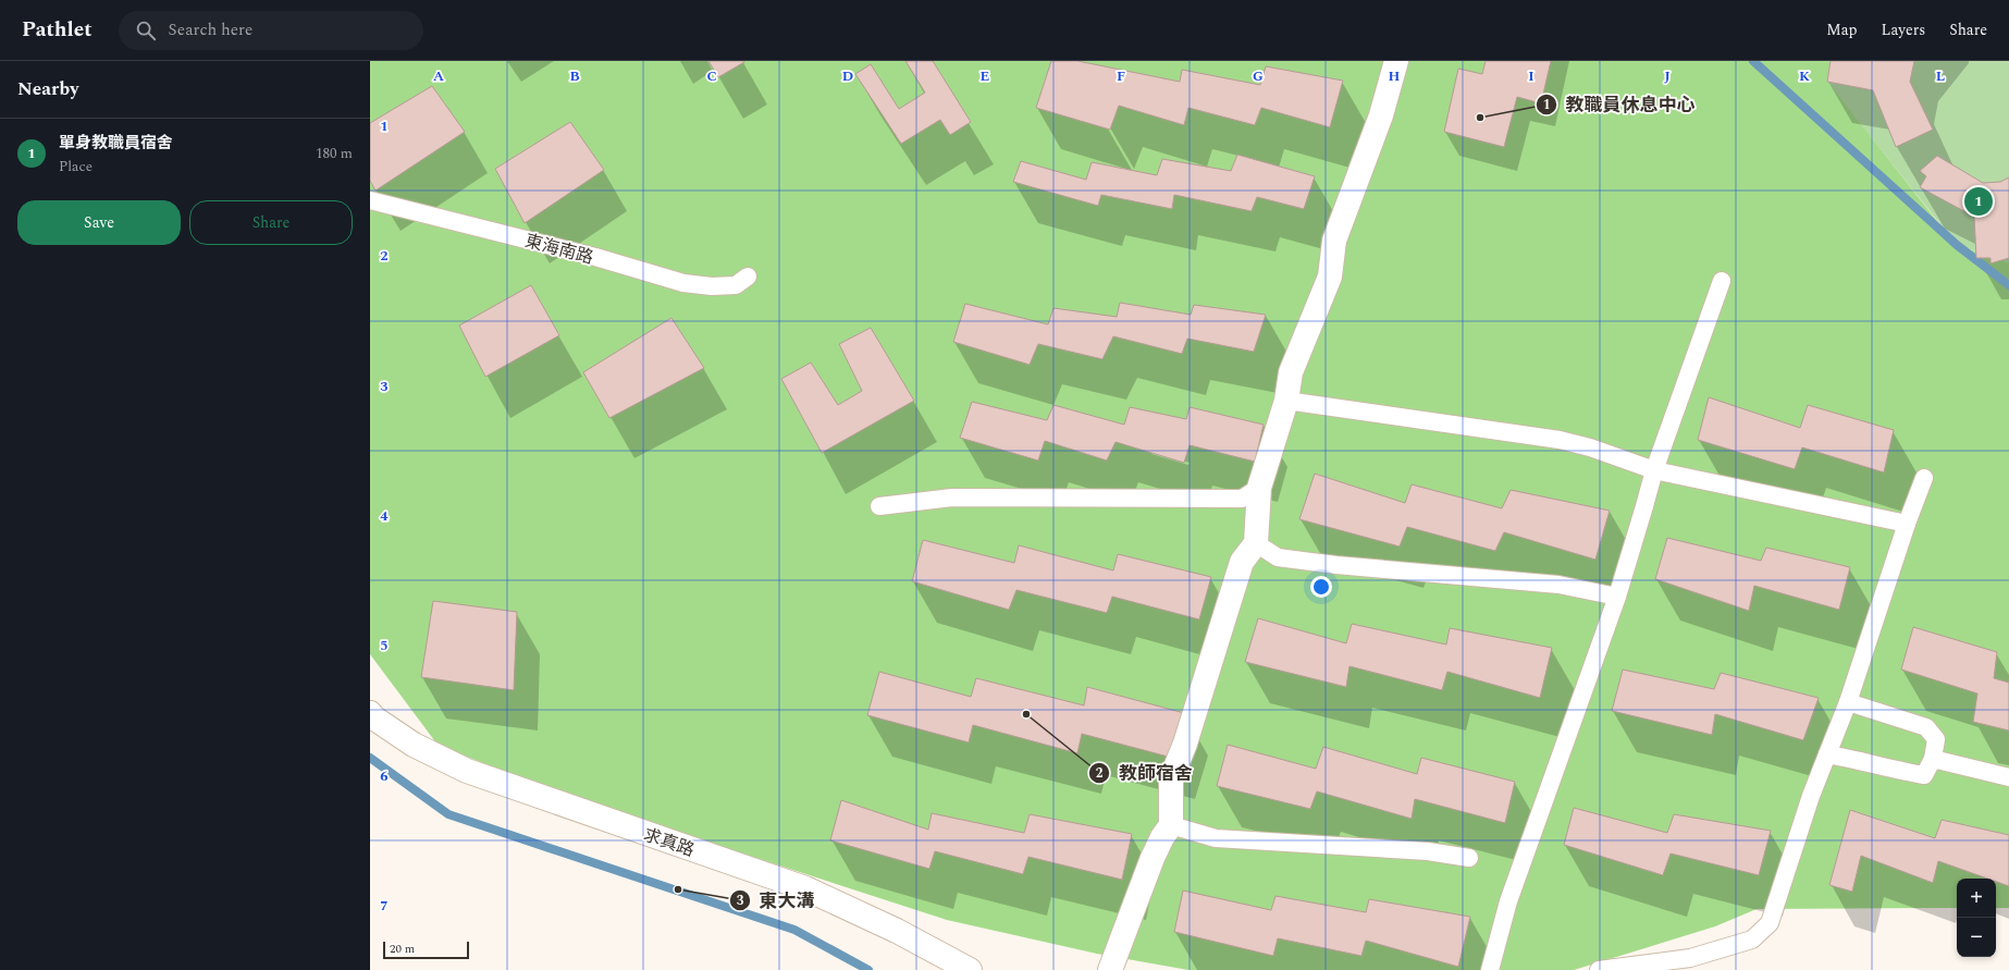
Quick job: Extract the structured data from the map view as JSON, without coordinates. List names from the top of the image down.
{
  "streets": {
    "street": ["求真路"],
    "lane": ["東海南路"]
  },
  "places": ["教職員休息中心", "教師宿舍", "東大溝"],
  "scale_bar": "20 m",
  "page": {
    "header": "Pathlet",
    "search": "Search here",
    "nav": ["Map", "Layers", "Share"],
    "heading": "Nearby",
    "list": [
      {
        "mark": "1",
        "name": "單身教職員宿舍",
        "note": "Place",
        "value": "180 m"
      }
    ],
    "pins": "1",
    "buttons": ["Save", "Share"],
    "map_buttons": ["+", "−"],
    "scale": "20 m"
  },
  "grid": {
    "columns": [
      "A",
      "B",
      "C",
      "D",
      "E",
      "F",
      "G",
      "H",
      "I",
      "J",
      "K",
      "L"
    ],
    "rows": [
      "1",
      "2",
      "3",
      "4",
      "5",
      "6",
      "7"
    ]
  }
}
